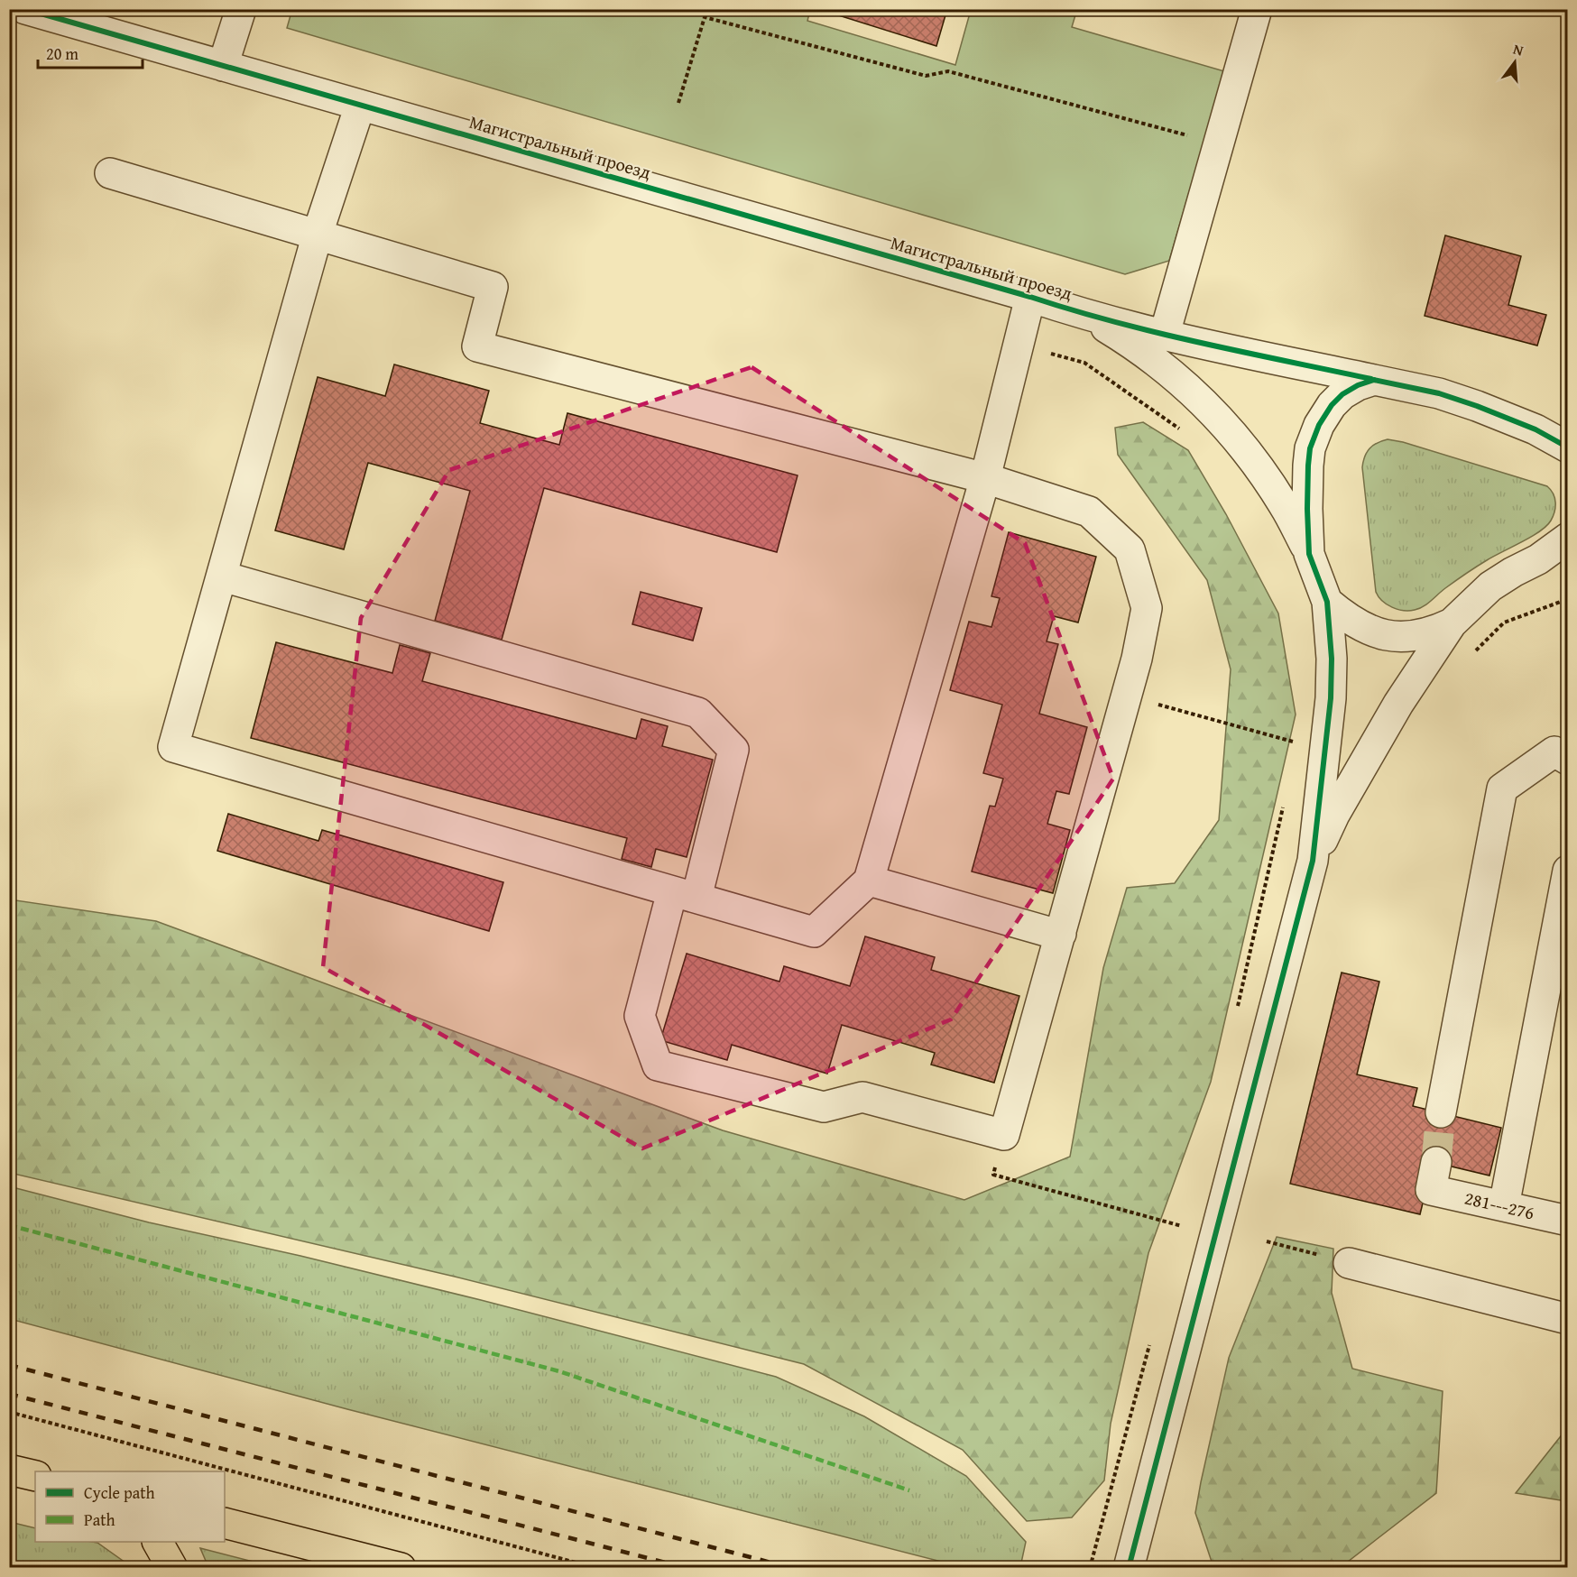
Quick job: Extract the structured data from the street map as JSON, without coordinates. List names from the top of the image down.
{
  "streets": {
    "street": ["Магистральный проезд", "281---276"]
  },
  "legend": ["Cycle path", "Path"],
  "scale_bar": "20 m",
  "north": "top"
}
